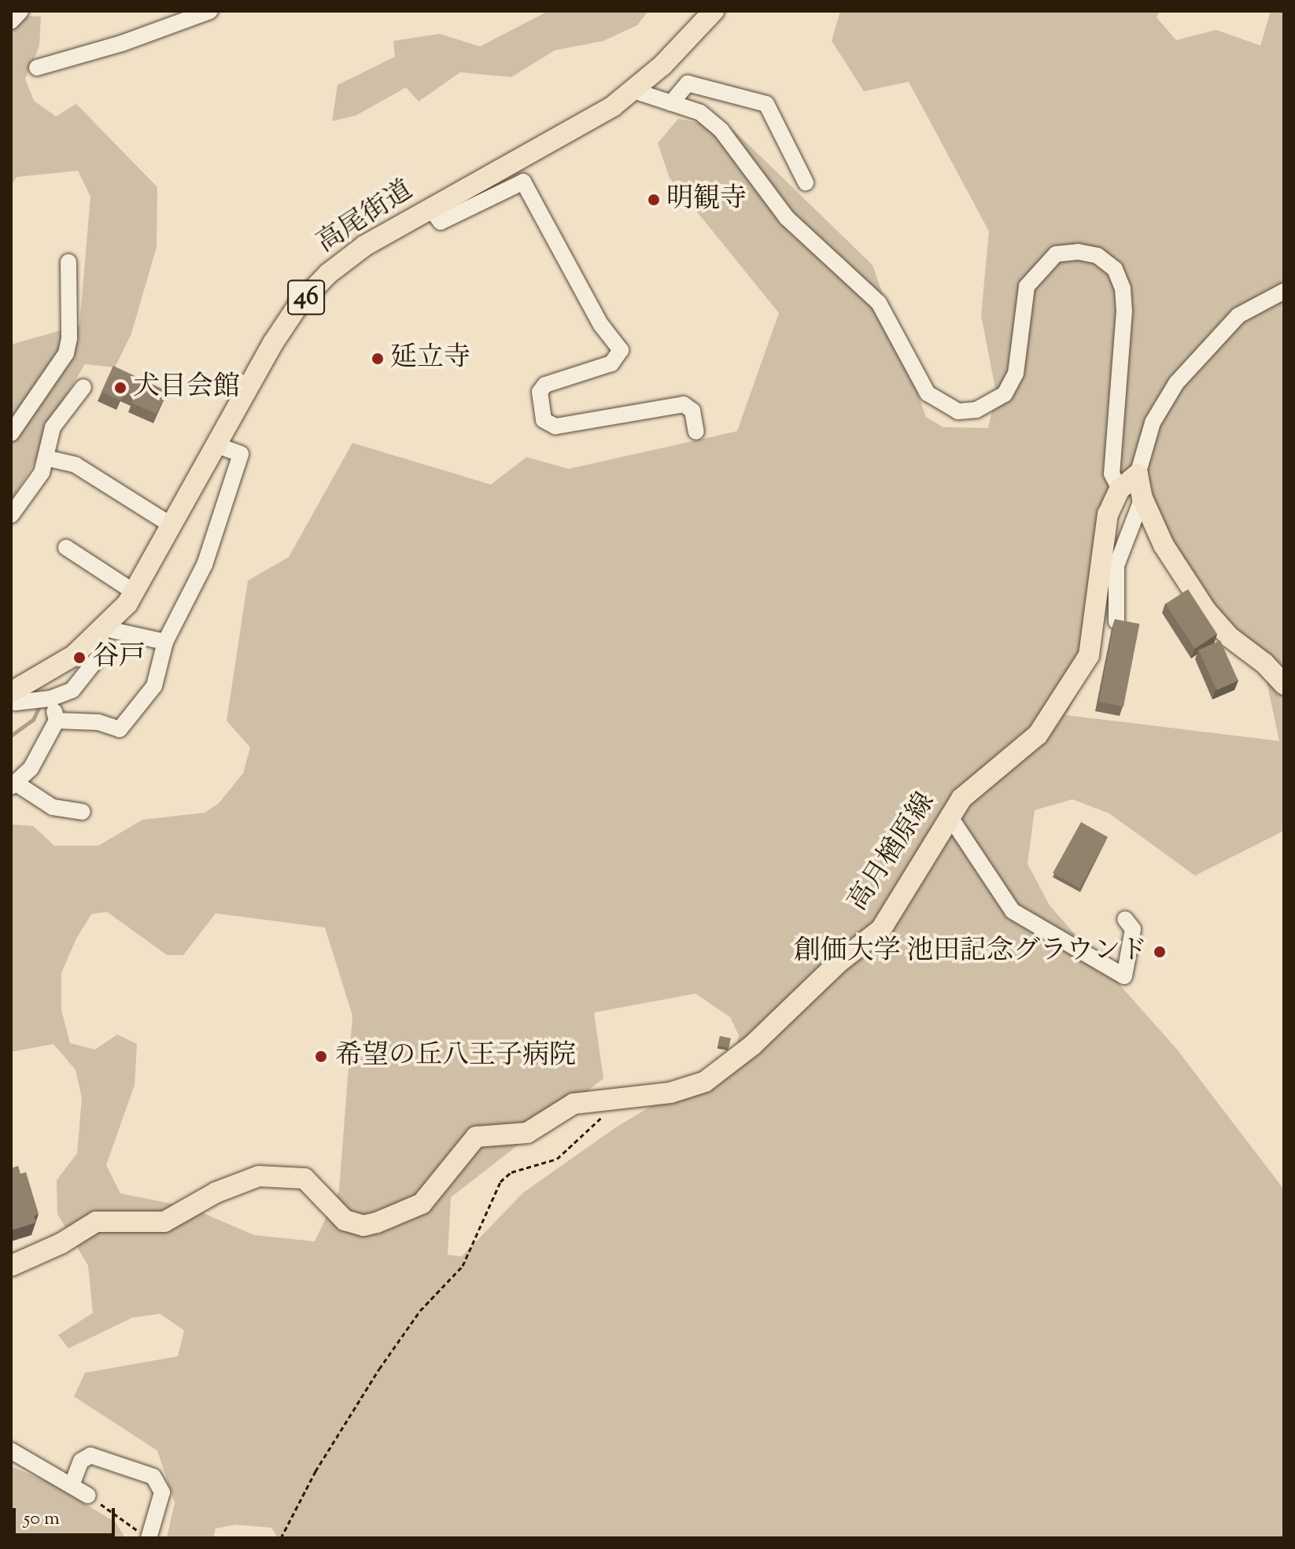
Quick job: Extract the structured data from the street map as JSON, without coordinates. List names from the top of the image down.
{
  "streets": {
    "main road": ["高尾街道", "46", "高月楢原線"]
  },
  "places": [
    "明観寺",
    "延立寺",
    "犬目会館",
    "谷戸",
    "創価大学 池田記念グラウンド",
    "希望の丘八王子病院"
  ],
  "scale_bar": "50 m"
}
